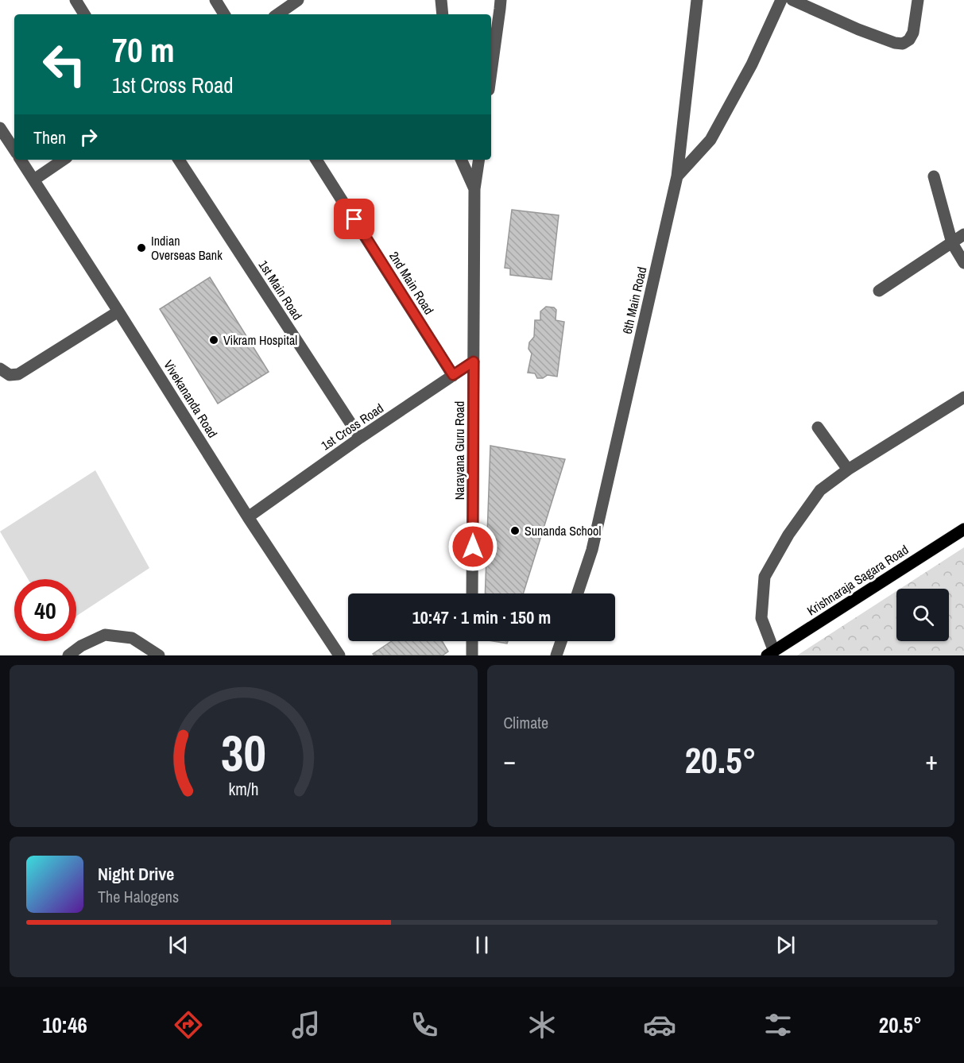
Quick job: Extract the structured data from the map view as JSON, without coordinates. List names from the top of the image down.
{
  "streets": {
    "main road": ["Krishnaraja Sagara Road"],
    "street": [
      "2nd Main Road",
      "1st Main Road",
      "6th Main Road",
      "Vivekananda Road",
      "1st Cross Road",
      "Narayana Guru Road"
    ]
  },
  "crossings": [
    ["2nd Main Road", "1st Cross Road"],
    ["1st Main Road", "1st Cross Road"],
    ["Vivekananda Road", "1st Cross Road"],
    ["1st Cross Road", "Narayana Guru Road"]
  ],
  "places": ["Indian Overseas Bank", "Vikram Hospital", "Sunanda School"],
  "page": {
    "turn": ["70 m", "1st Cross Road"],
    "then": "Then",
    "limit": "40",
    "trip": "10:47 · 1 min · 150 m",
    "tile": "Climate",
    "heat": ["−", "20.5°", "+"],
    "song": ["Night Drive", "The Halogens"],
    "tabs": ["10:46", "20.5°"],
    "gauge": ["30", "km/h"]
  }
}
